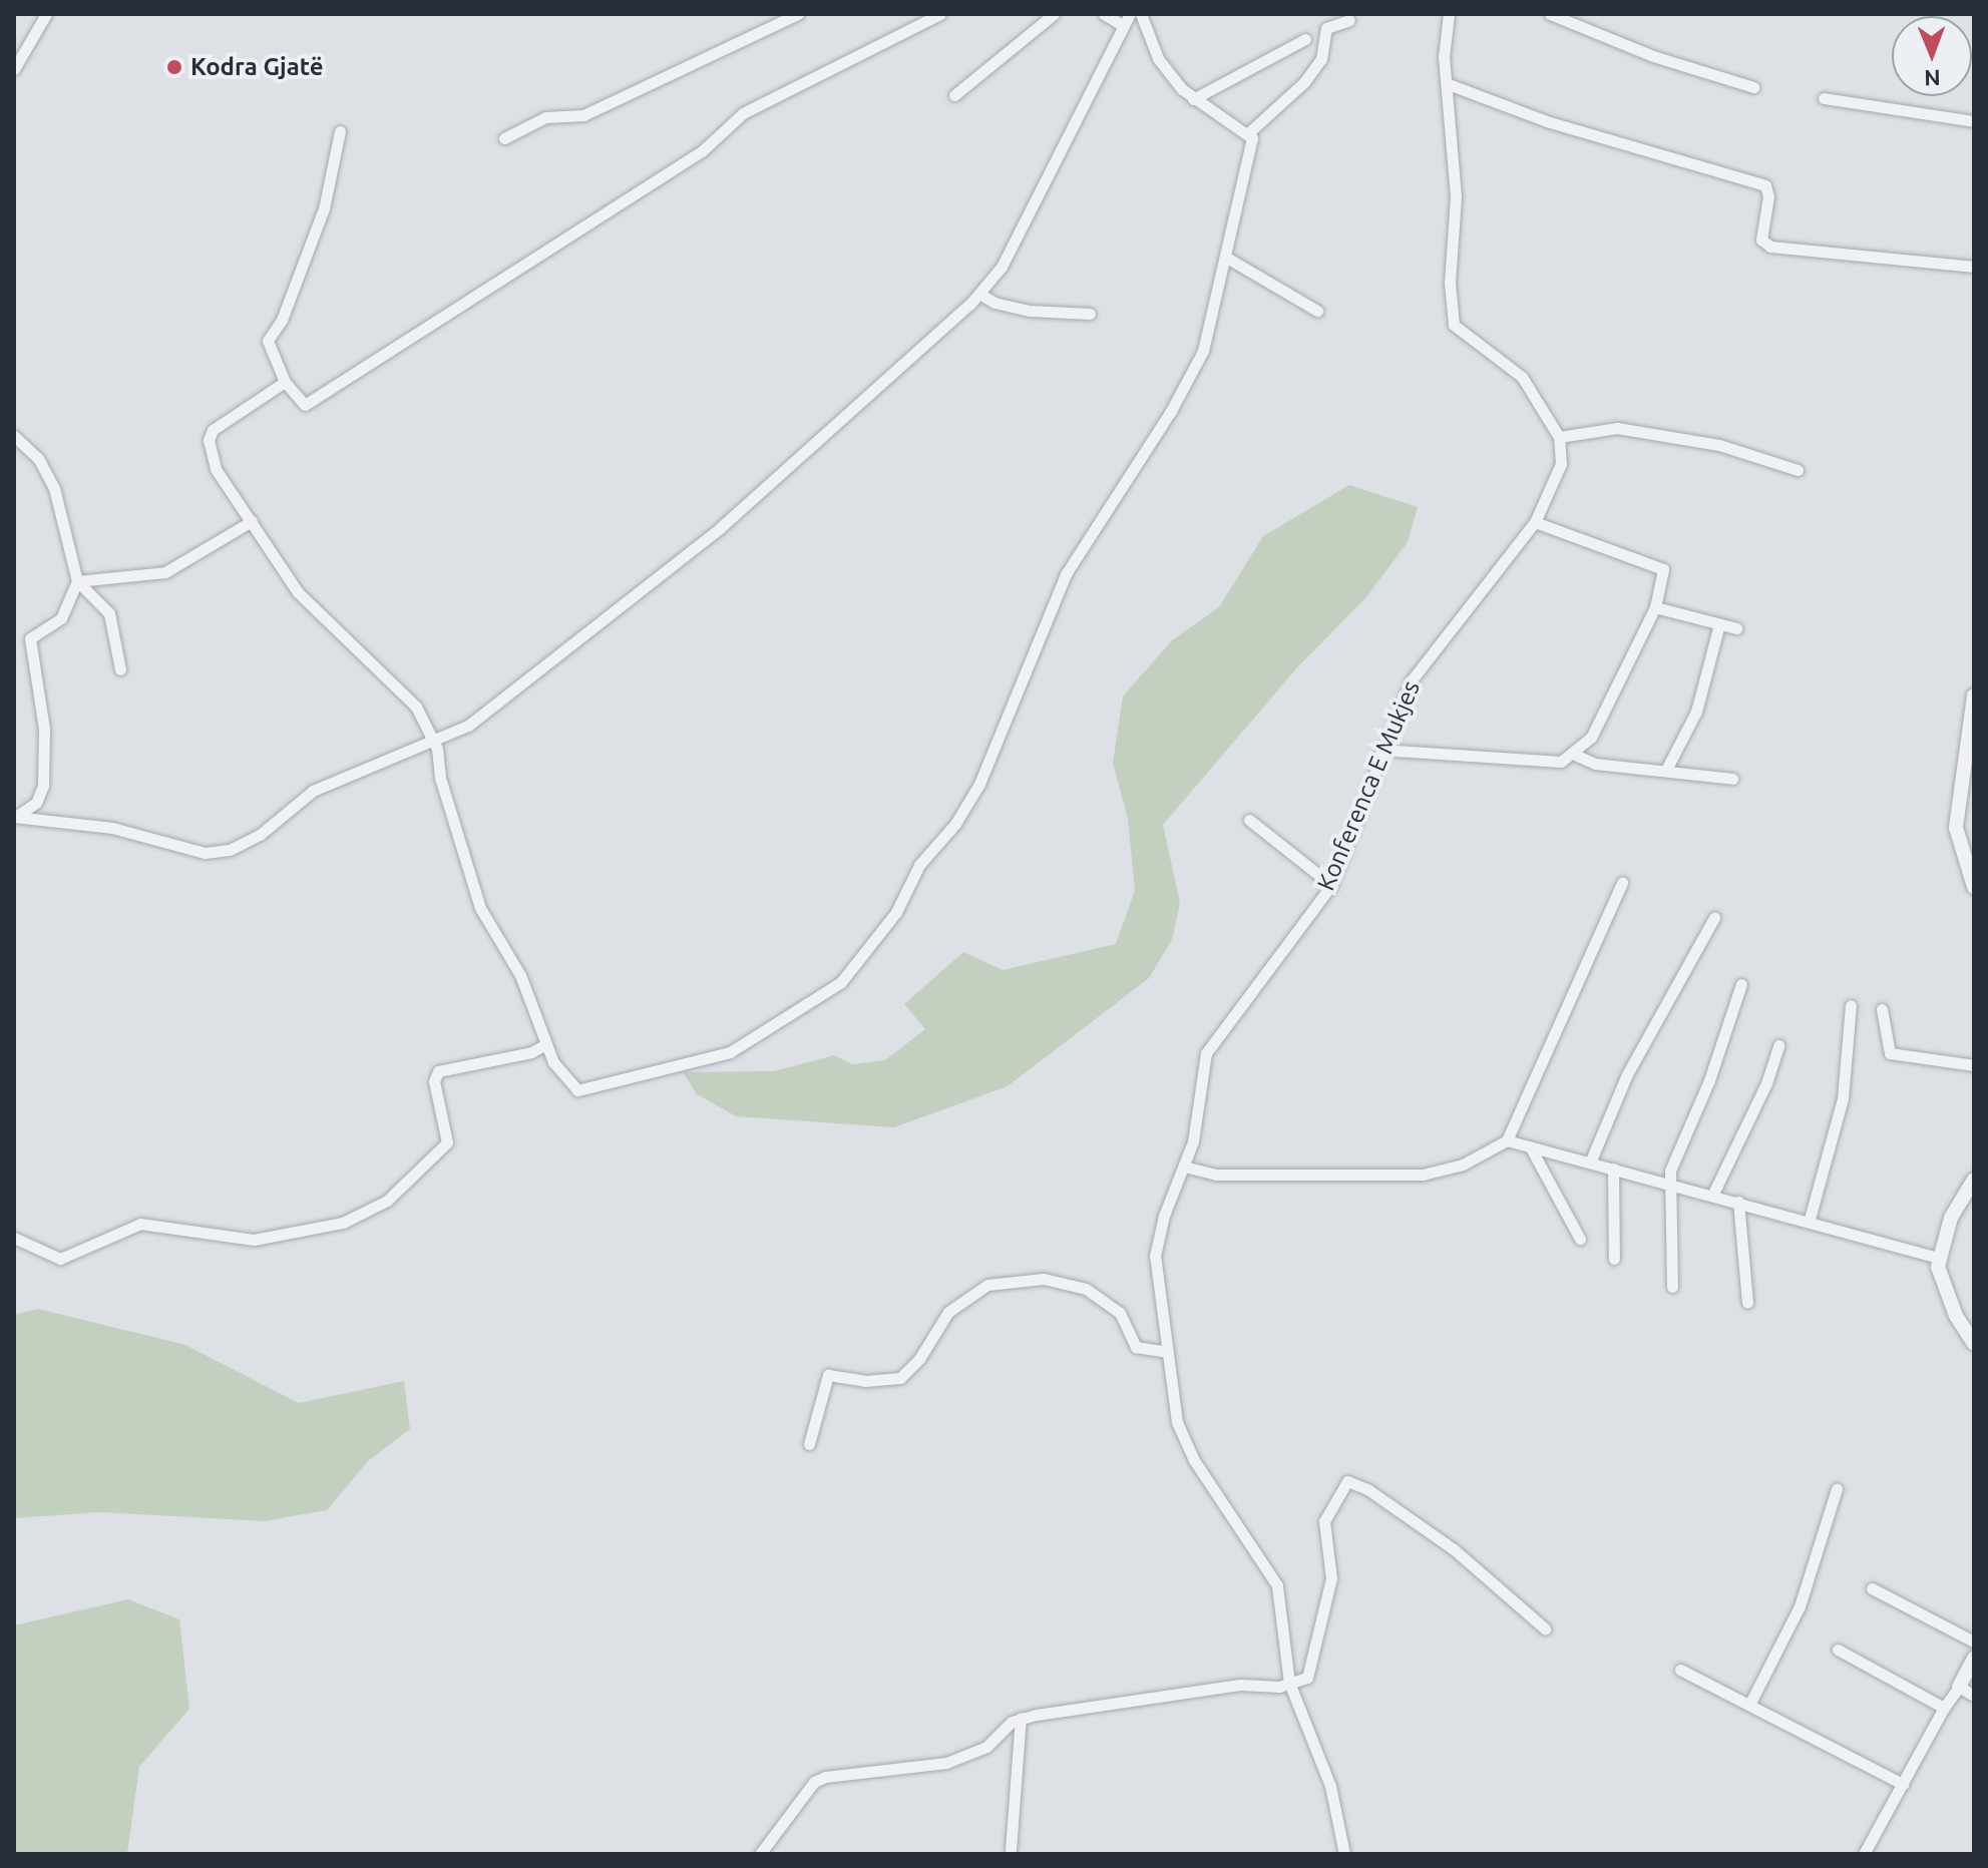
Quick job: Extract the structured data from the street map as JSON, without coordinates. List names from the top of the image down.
{
  "streets": {
    "street": ["Konferenca E Mukjes"]
  },
  "places": ["Kodra Gjatë"],
  "north": "bottom"
}
